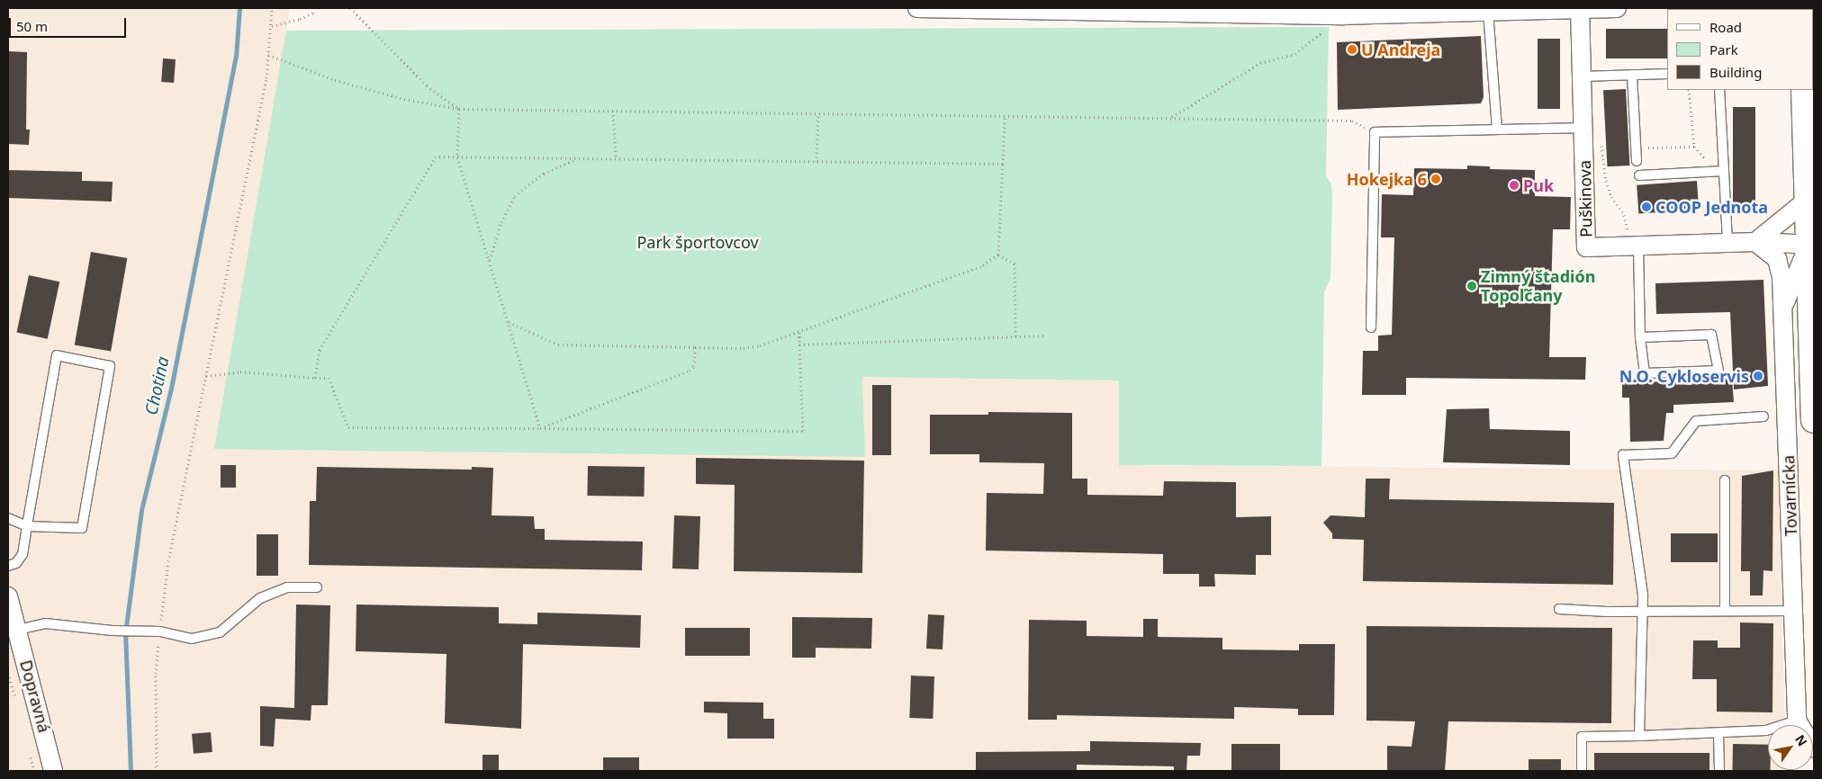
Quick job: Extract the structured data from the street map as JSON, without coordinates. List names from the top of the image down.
{
  "streets": {
    "main road": ["Tovarnícka"],
    "street": ["Puškinova", "Dopravná"]
  },
  "crossings": [
    ["Puškinova", "Tovarnícka"]
  ],
  "water": ["Chotina"],
  "parks": ["Park športovcov"],
  "places": [
    "U Andreja",
    "Hokejka 6",
    "Puk",
    "COOP Jednota",
    "Zimný štadión Topoľčany",
    "N.O. Cykloservis"
  ],
  "legend": ["Road", "Park", "Building"],
  "scale_bar": "50 m",
  "north": "top right"
}
